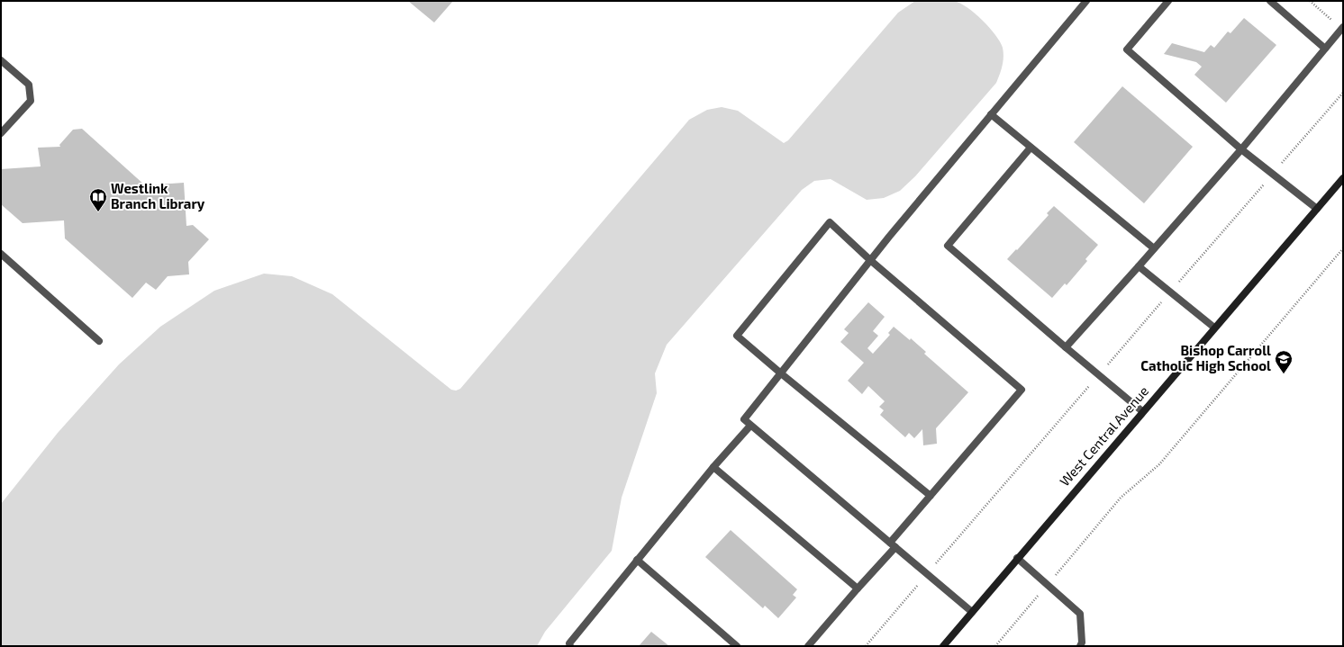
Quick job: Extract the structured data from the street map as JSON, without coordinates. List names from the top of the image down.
{
  "streets": {
    "main road": ["West Central Avenue"]
  },
  "places": {
    "library": ["Westlink Branch Library"],
    "school or university": ["Bishop Carroll Catholic High School"]
  }
}
